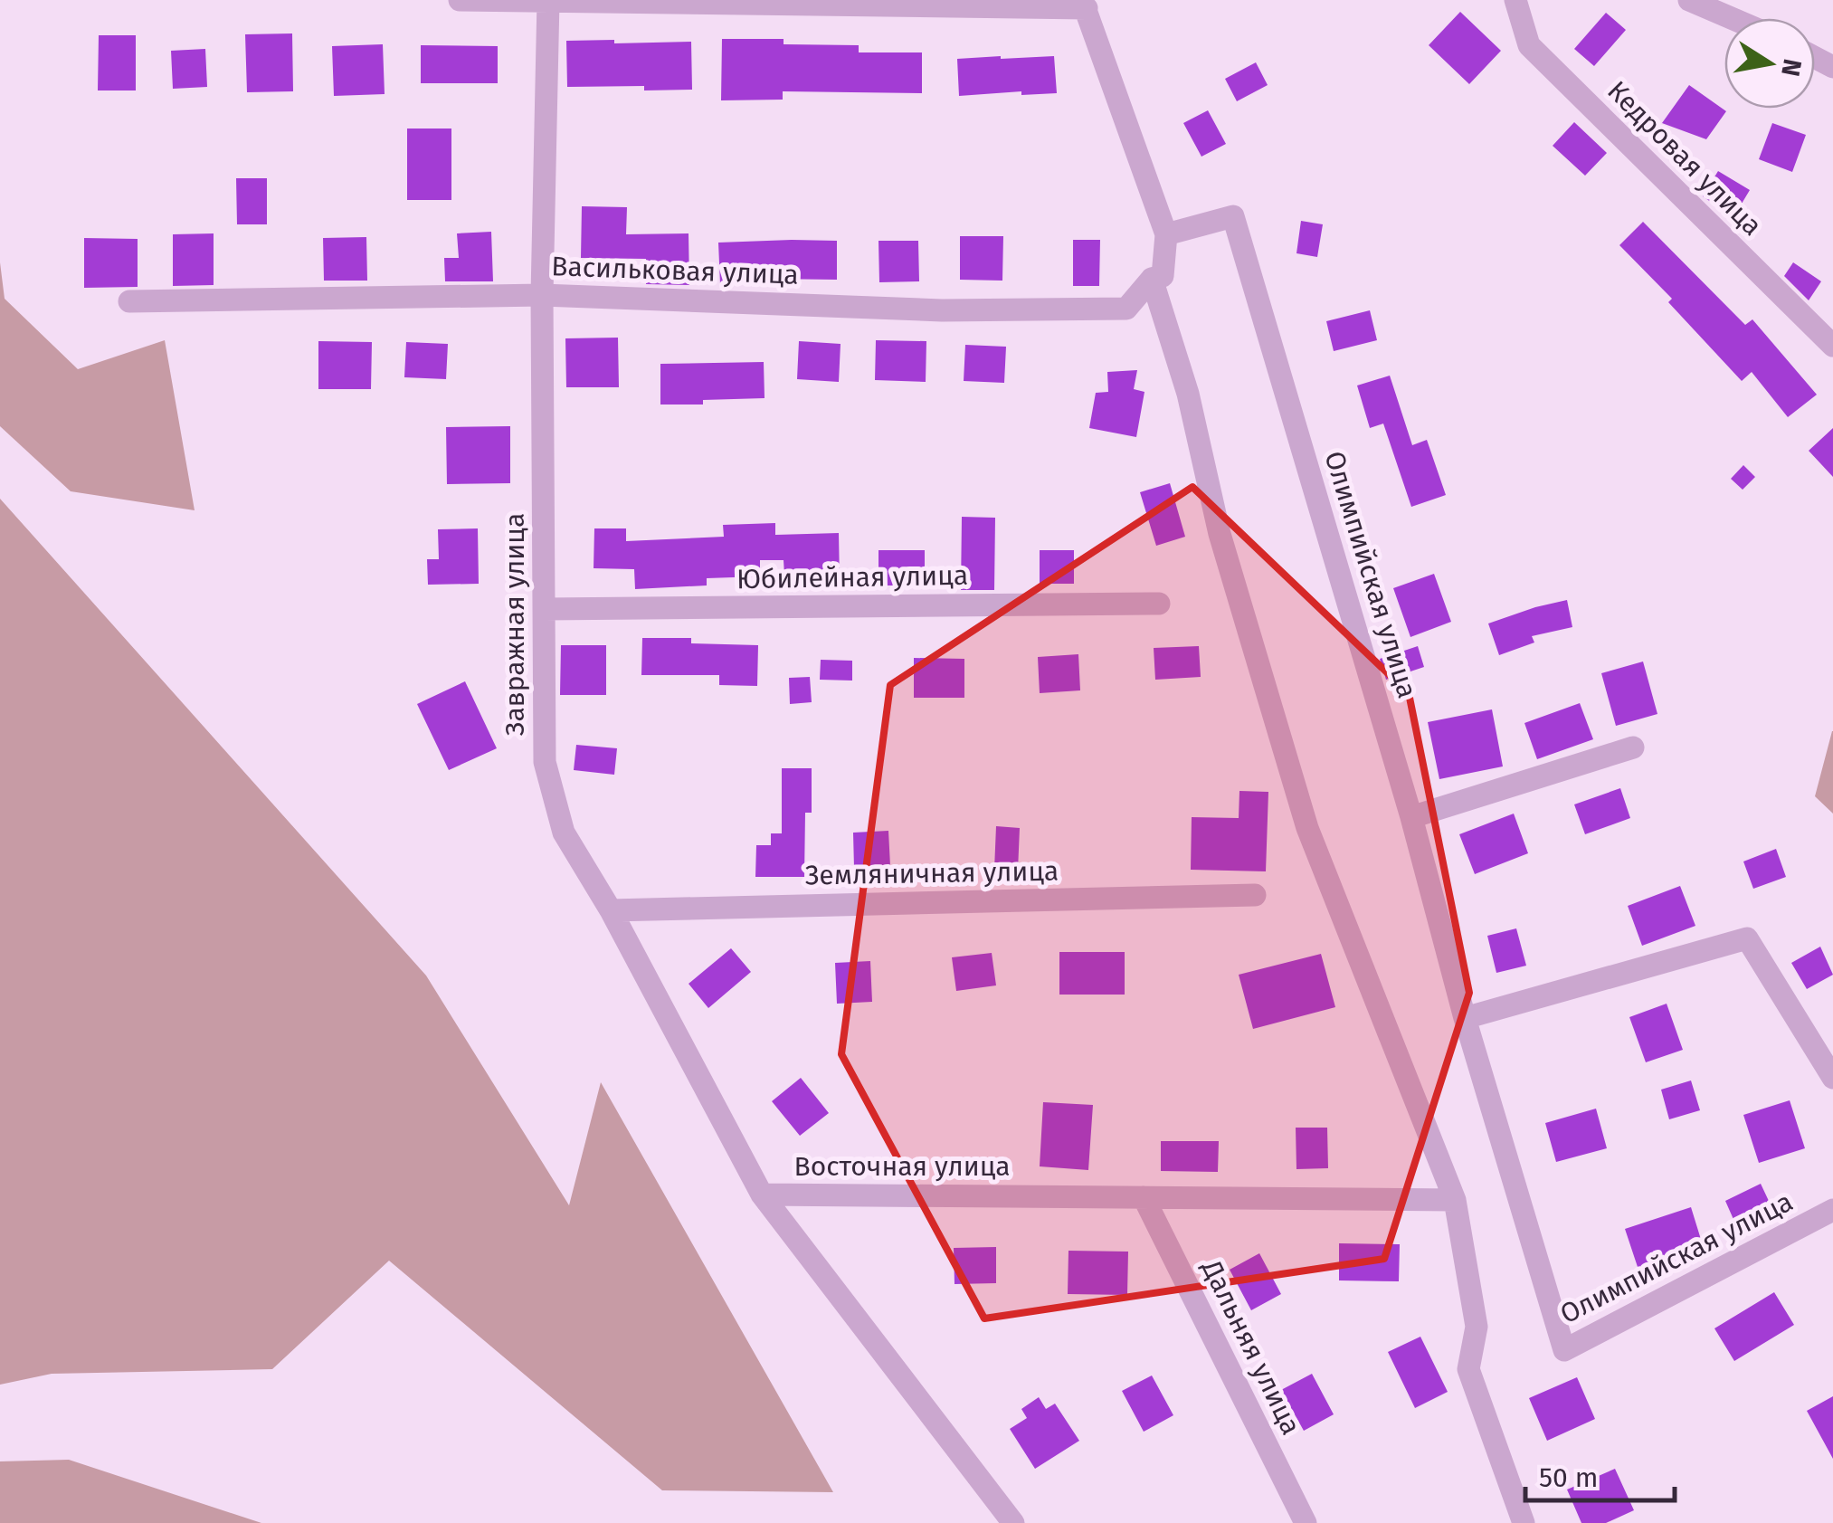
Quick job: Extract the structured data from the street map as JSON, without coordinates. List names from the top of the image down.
{
  "streets": {
    "street": [
      "Кедровая улица",
      "Васильковая улица",
      "Олимпийская улица",
      "Юбилейная улица",
      "Завражная улица",
      "Земляничная улица",
      "Восточная улица",
      "Дальняя улица"
    ]
  },
  "crossings": [
    ["Васильковая улица", "Олимпийская улица"],
    ["Васильковая улица", "Завражная улица"],
    ["Юбилейная улица", "Завражная улица"],
    ["Завражная улица", "Земляничная улица"],
    ["Завражная улица", "Восточная улица"],
    ["Восточная улица", "Дальняя улица"]
  ],
  "scale_bar": "50 m",
  "north": "right"
}
